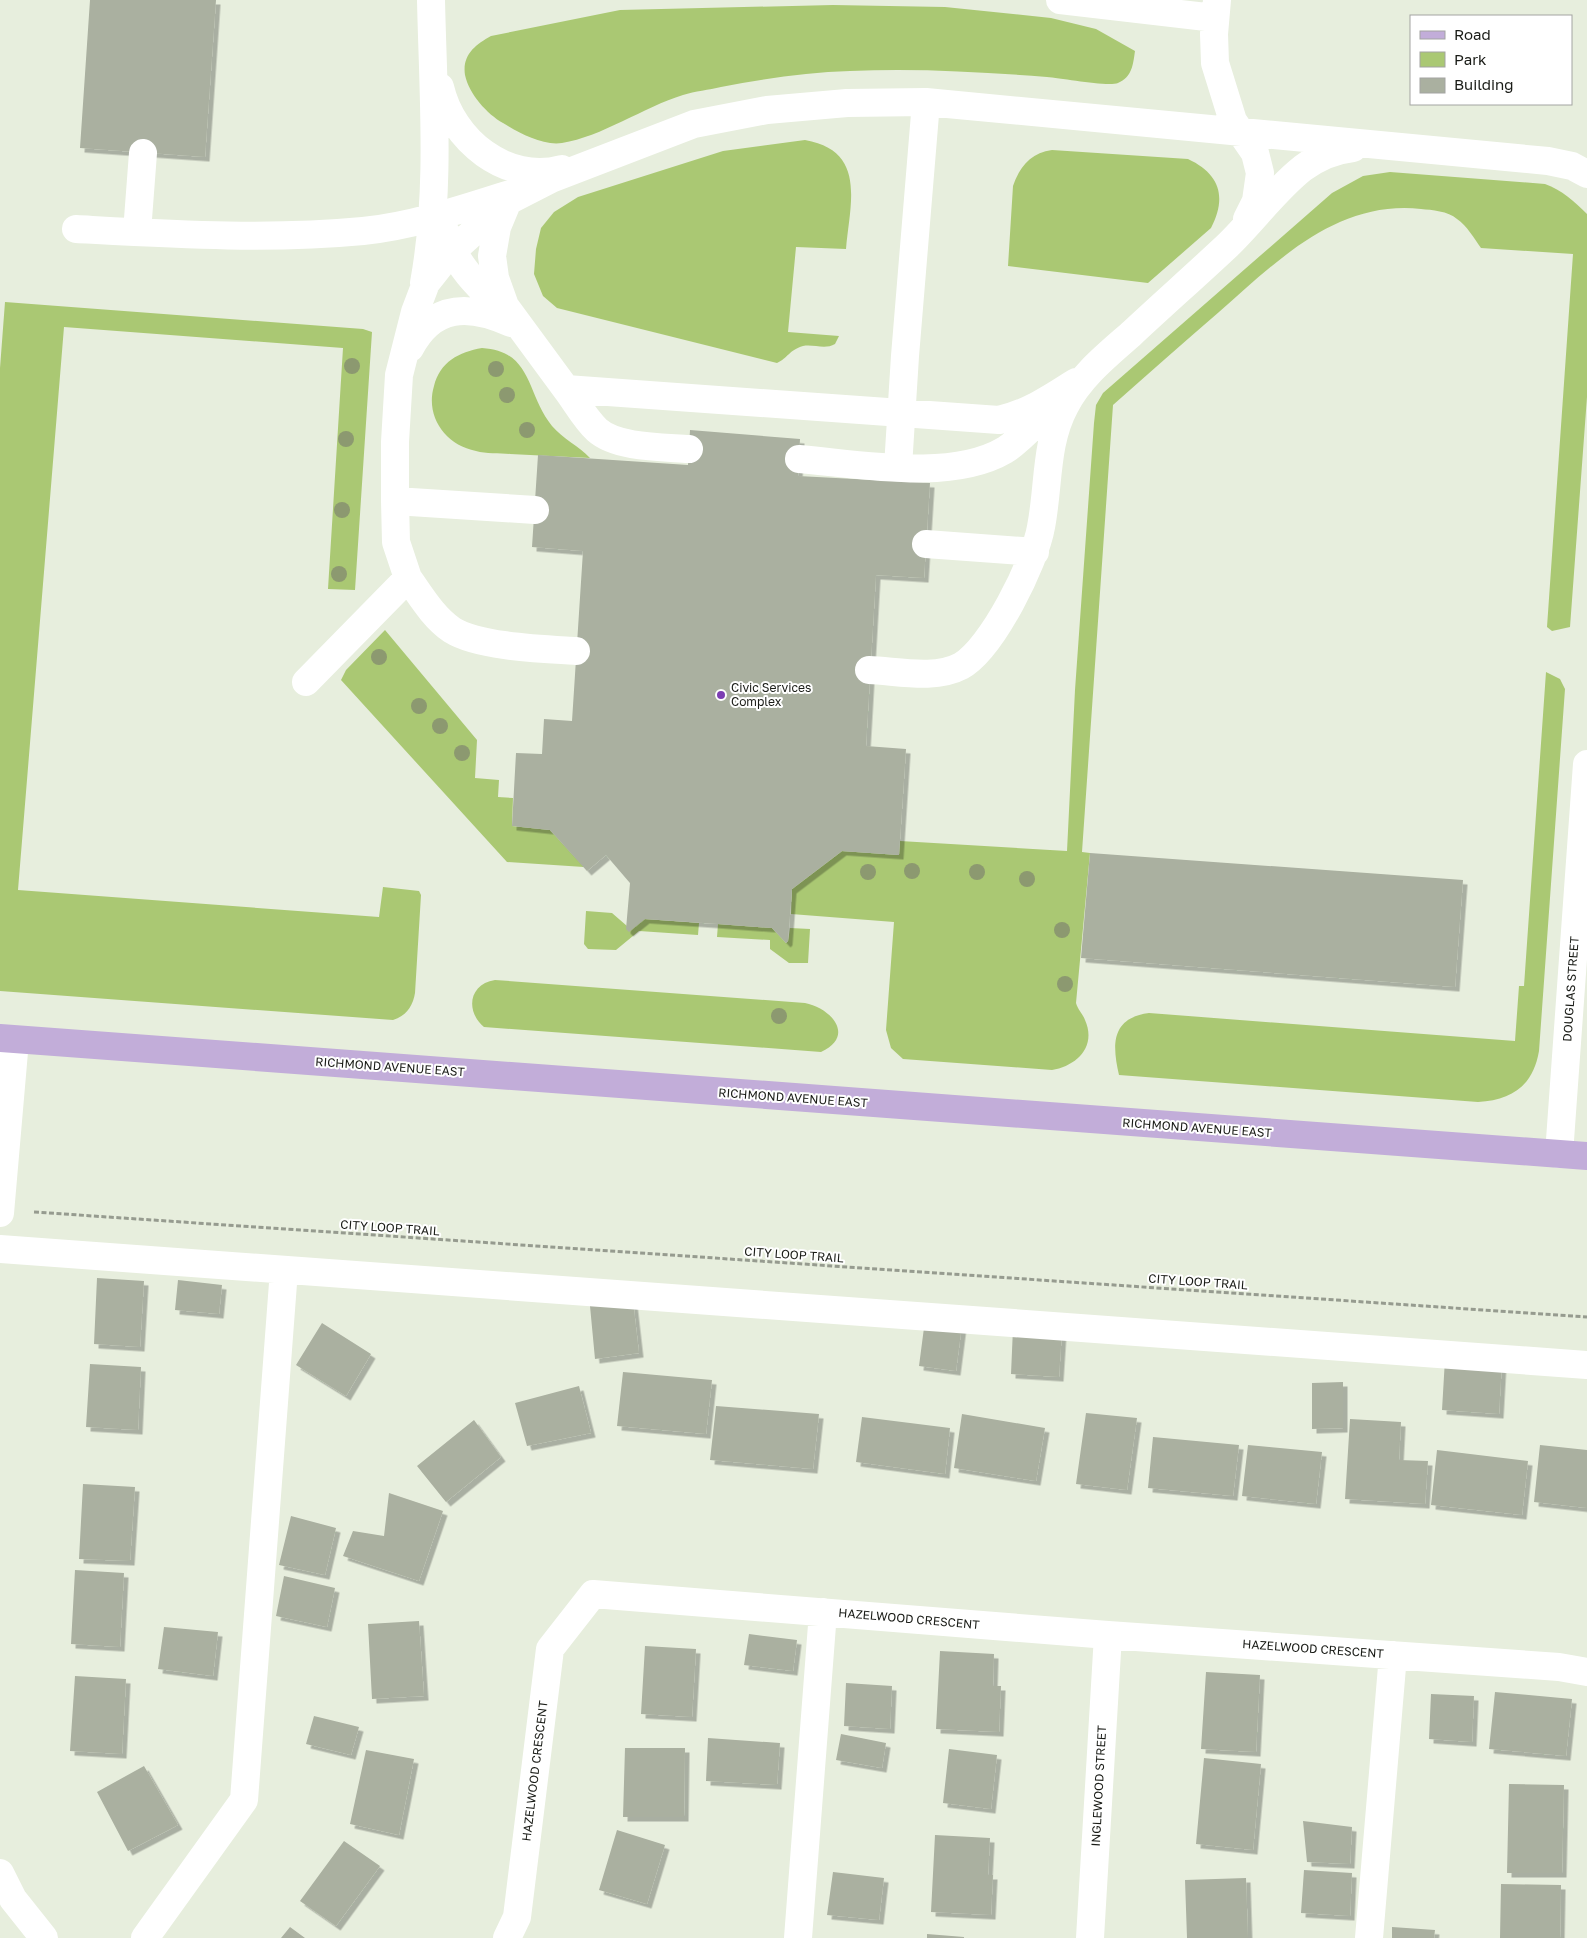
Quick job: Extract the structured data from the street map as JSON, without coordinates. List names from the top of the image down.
{
  "streets": {
    "main road": ["RICHMOND AVENUE EAST"],
    "street": ["DOUGLAS STREET", "HAZELWOOD CRESCENT", "INGLEWOOD STREET"],
    "path": ["CITY LOOP TRAIL"]
  },
  "crossings": [
    ["DOUGLAS STREET", "RICHMOND AVENUE EAST"],
    ["HAZELWOOD CRESCENT", "INGLEWOOD STREET"]
  ],
  "places": ["Civic Services Complex"],
  "legend": ["Road", "Park", "Building"]
}
